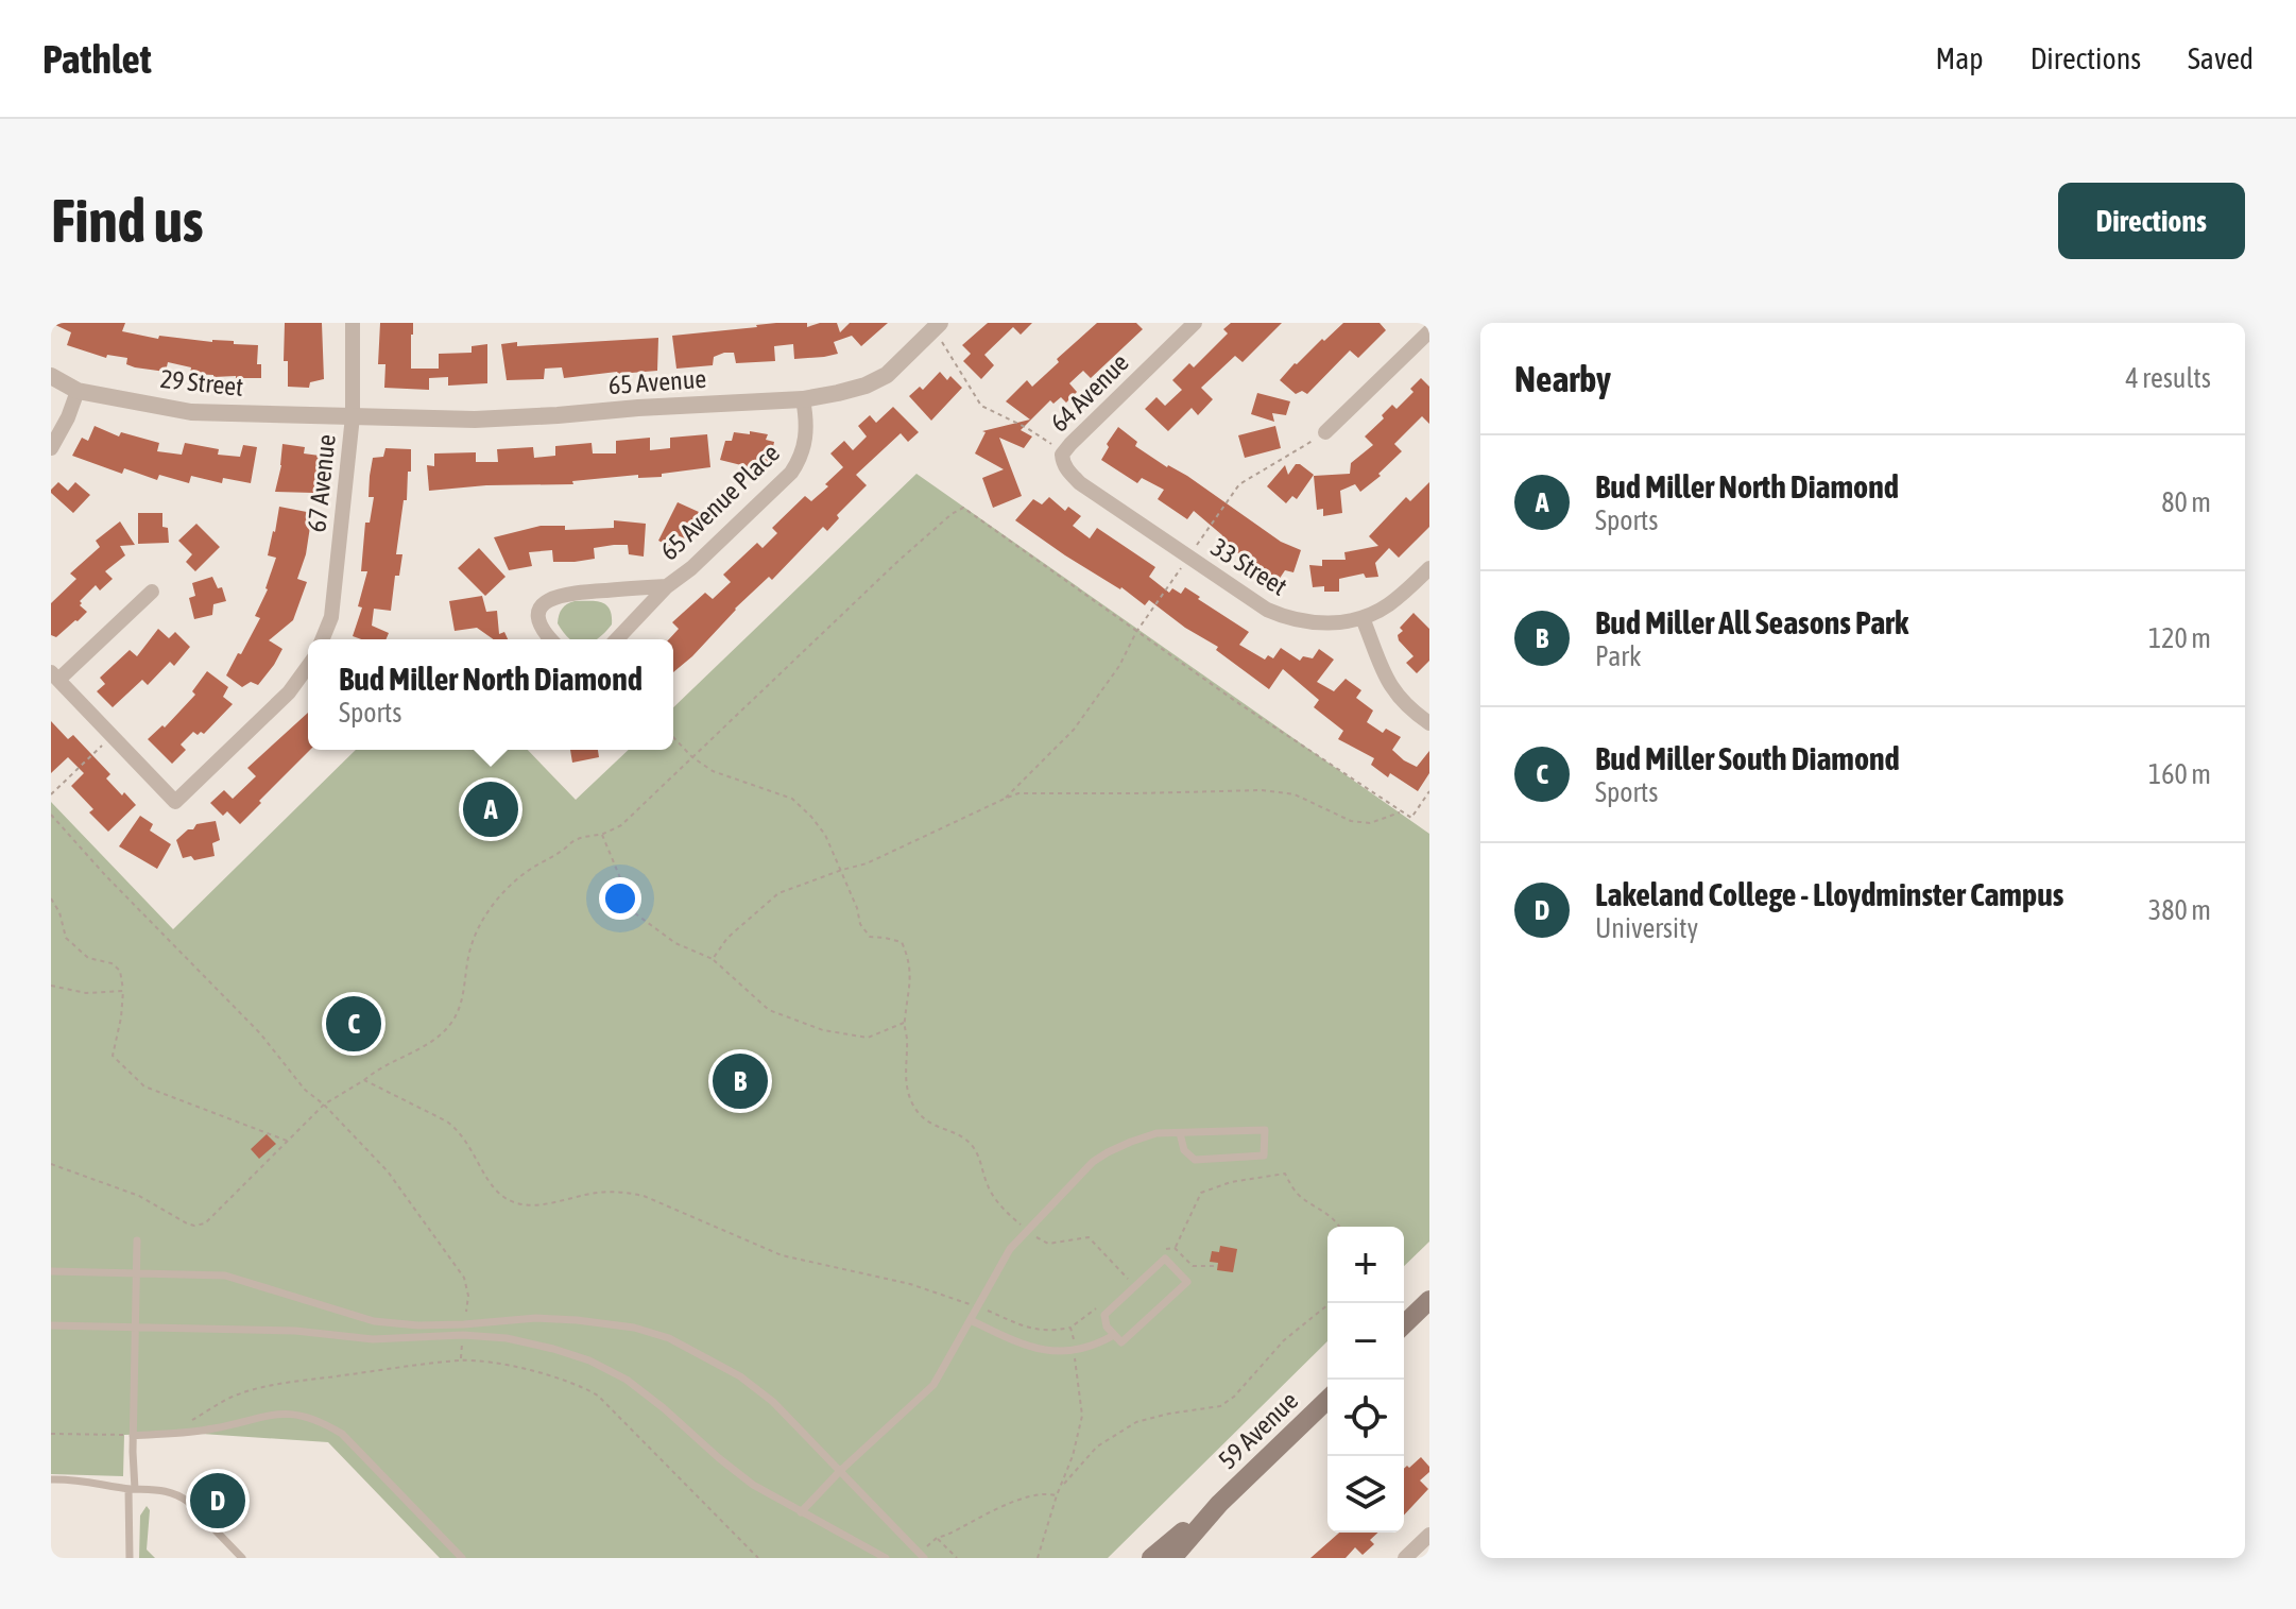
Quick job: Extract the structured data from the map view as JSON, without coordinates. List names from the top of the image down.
{
  "streets": {
    "main road": ["59 Avenue"],
    "street": [
      "65 Avenue",
      "29 Street",
      "64 Avenue",
      "67 Avenue",
      "65 Avenue Place",
      "33 Street"
    ]
  },
  "crossings": [
    ["65 Avenue", "29 Street"],
    ["65 Avenue", "67 Avenue"],
    ["65 Avenue", "65 Avenue Place"],
    ["29 Street", "67 Avenue"],
    ["64 Avenue", "33 Street"]
  ],
  "page": {
    "header": "Pathlet",
    "nav": ["Map", "Directions", "Saved"],
    "buttons": "Directions",
    "title": "Find us",
    "heading": ["Nearby", "4 results"],
    "list": [
      {
        "mark": "A",
        "name": "Bud Miller North Diamond",
        "note": "Sports",
        "value": "80 m"
      },
      {
        "mark": "B",
        "name": "Bud Miller All Seasons Park",
        "note": "Park",
        "value": "120 m"
      },
      {
        "mark": "C",
        "name": "Bud Miller South Diamond",
        "note": "Sports",
        "value": "160 m"
      },
      {
        "mark": "D",
        "name": "Lakeland College - Lloydminster Campus",
        "note": "University",
        "value": "380 m"
      }
    ],
    "popup": ["Bud Miller North Diamond", "Sports"],
    "pins": [
      "A",
      "C",
      "B",
      "D"
    ],
    "map_buttons": ["+", "−"]
  }
}
